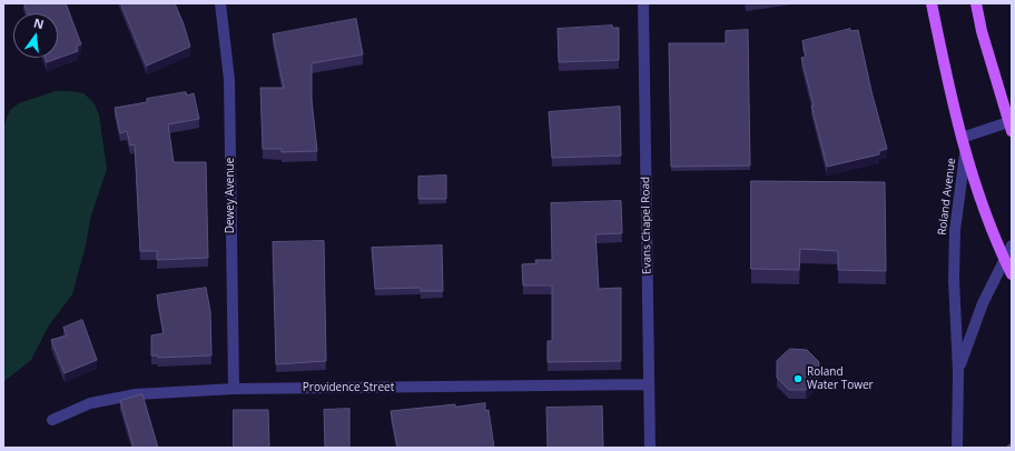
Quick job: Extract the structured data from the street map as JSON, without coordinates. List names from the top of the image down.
{
  "streets": {
    "main road": ["Roland Avenue"],
    "street": ["Dewey Avenue", "Evans Chapel Road", "Providence Street"]
  },
  "crossings": [
    ["Dewey Avenue", "Providence Street"],
    ["Evans Chapel Road", "Providence Street"]
  ],
  "places": ["Roland Water Tower"],
  "north": "top"
}
